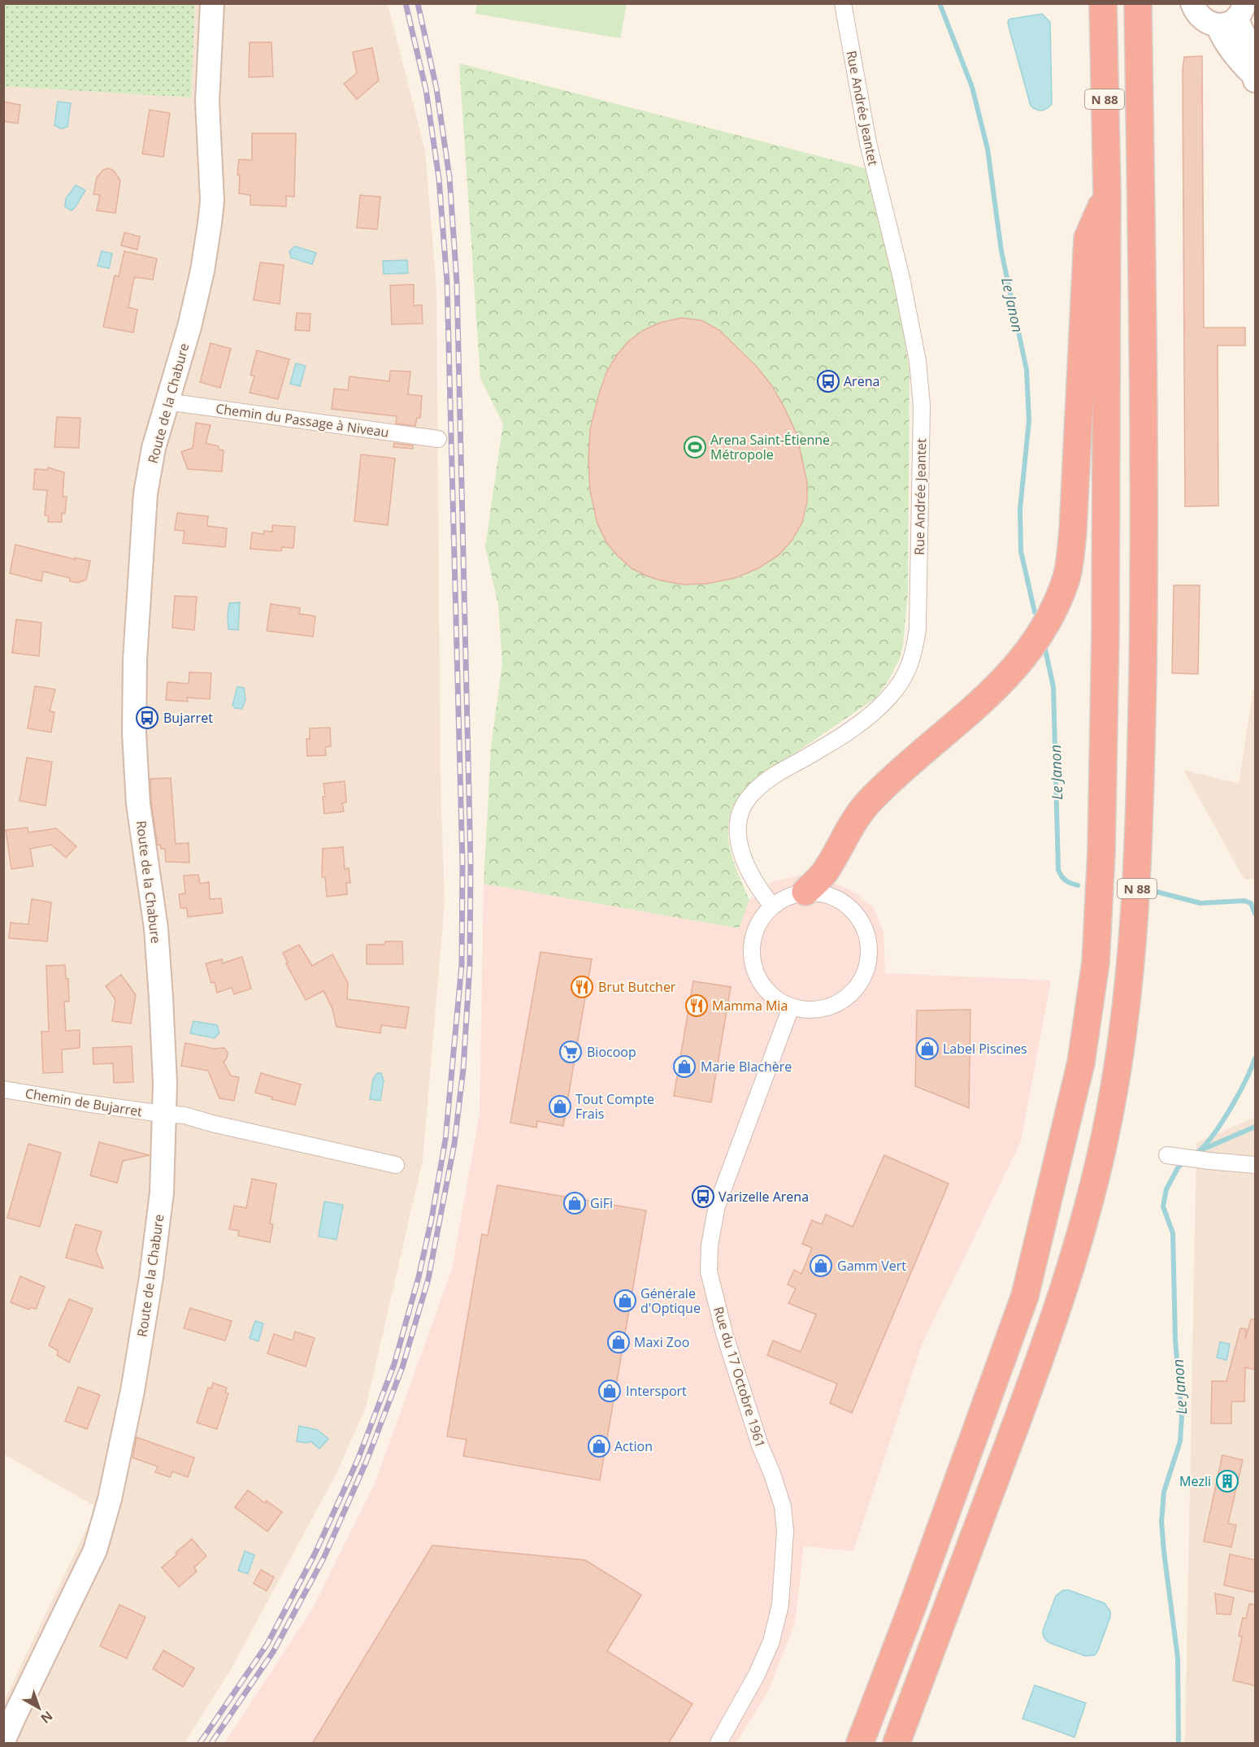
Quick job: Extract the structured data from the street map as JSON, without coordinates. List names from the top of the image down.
{
  "streets": {
    "highway": ["N 88"],
    "main road": ["Route de la Chabure"],
    "street": [
      "Rue Andrée Jeantet",
      "Chemin du Passage à Niveau",
      "Chemin de Bujarret",
      "Rue du 17 Octobre 1961"
    ]
  },
  "crossings": [
    ["Rue Andrée Jeantet", "Rue du 17 Octobre 1961"],
    ["Route de la Chabure", "Chemin du Passage à Niveau"],
    ["Route de la Chabure", "Chemin de Bujarret"]
  ],
  "water": ["Le Janon"],
  "places": {
    "bus stop": ["Arena", "Bujarret", "Varizelle Arena"],
    "sports": ["Arena Saint-Étienne Métropole"],
    "restaurant": ["Brut Butcher", "Mamma Mia"],
    "shop": [
      "Label Piscines",
      "Marie Blachère",
      "Tout Compte Frais",
      "GiFi",
      "Gamm Vert",
      "Générale d'Optique",
      "Maxi Zoo",
      "Intersport",
      "Action"
    ],
    "supermarket": ["Biocoop"],
    "building": ["Mezli"]
  },
  "north": "bottom right"
}
